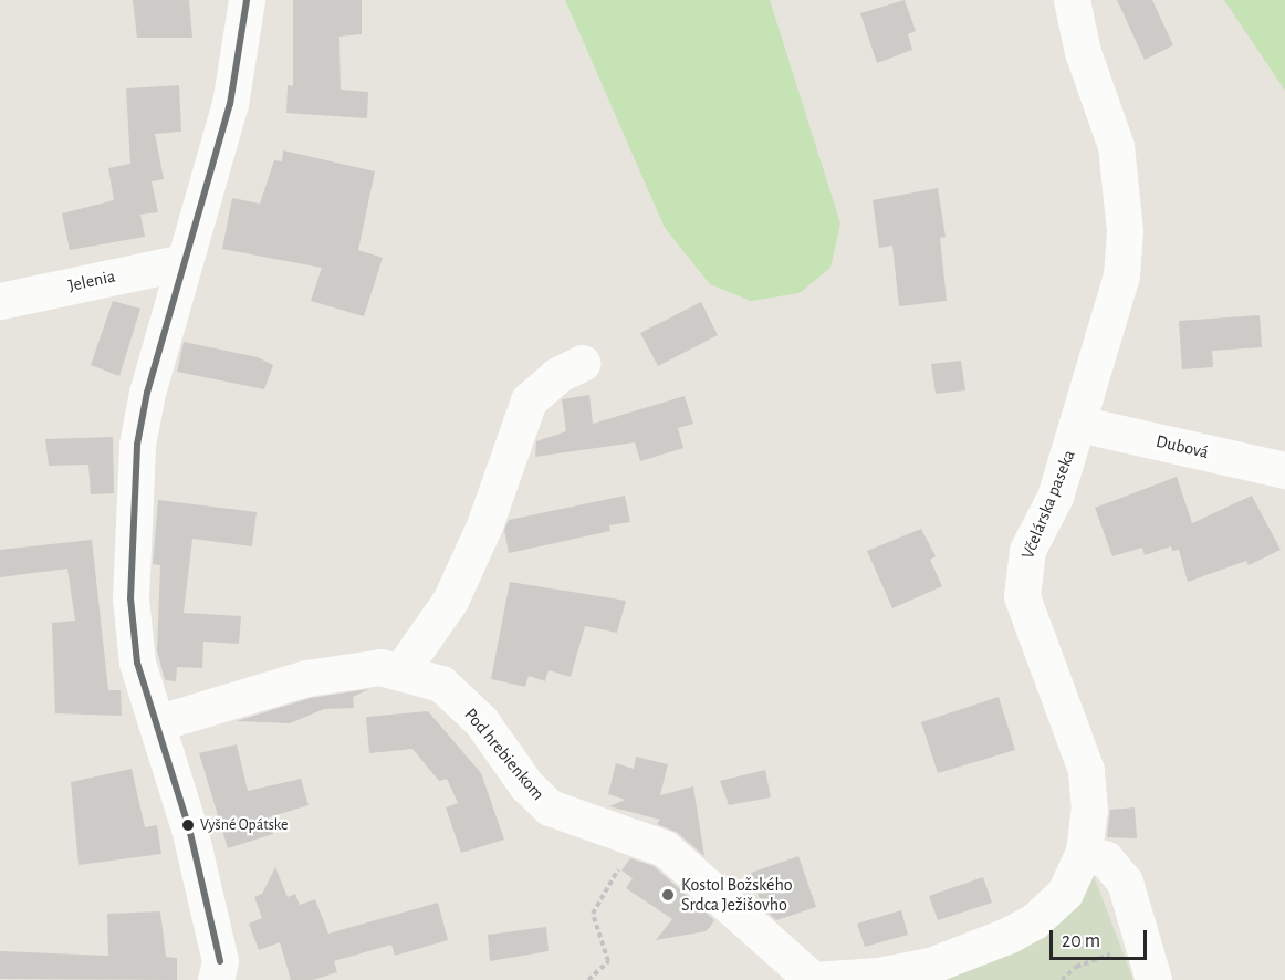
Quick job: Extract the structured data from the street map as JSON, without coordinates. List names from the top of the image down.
{
  "streets": {
    "street": [
      "Jelenia",
      "Dubová",
      "Včelárska paseka",
      "Pod hrebienkom"
    ]
  },
  "crossings": [
    ["Dubová", "Včelárska paseka"],
    ["Včelárska paseka", "Pod hrebienkom"]
  ],
  "places": ["Vyšné Opátske", "Kostol Božského Srdca Ježišovho"],
  "scale_bar": "20 m"
}
